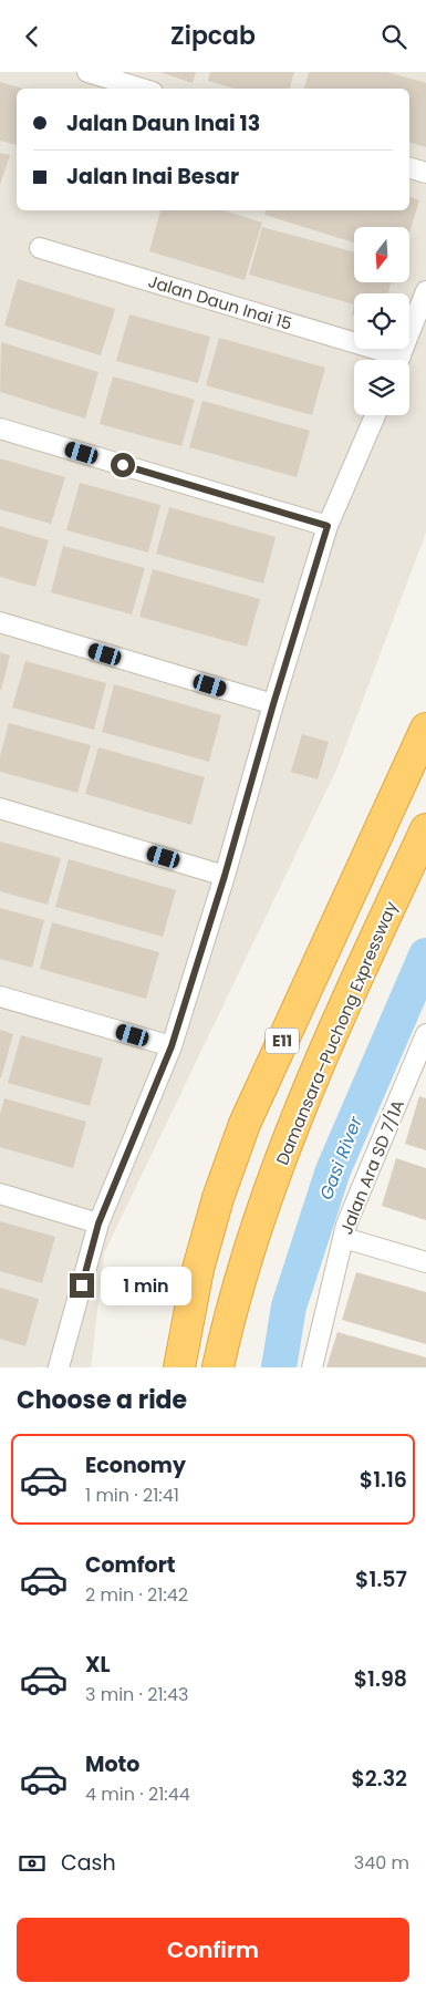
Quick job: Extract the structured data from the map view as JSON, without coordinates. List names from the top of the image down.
{
  "streets": {
    "highway": ["Damansara–Puchong Expressway", "E11"],
    "street": ["Jalan Daun Inai 15", "Jalan Ara SD 7/1A"]
  },
  "water": ["Gasi River"],
  "north": "bottom",
  "page": {
    "header": "Zipcab",
    "banner": ["Jalan Daun Inai 13", "Jalan Inai Besar"],
    "bubble": "1 min",
    "heading": "Choose a ride",
    "list": [
      {
        "name": "Economy",
        "note": "1 min · 21:41",
        "value": "$1.16"
      },
      {
        "name": "Comfort",
        "note": "2 min · 21:42",
        "value": "$1.57"
      },
      {
        "name": "XL",
        "note": "3 min · 21:43",
        "value": "$1.98"
      },
      {
        "name": "Moto",
        "note": "4 min · 21:44",
        "value": "$2.32"
      }
    ],
    "pay": ["Cash", "340 m"],
    "buttons": "Confirm"
  }
}
